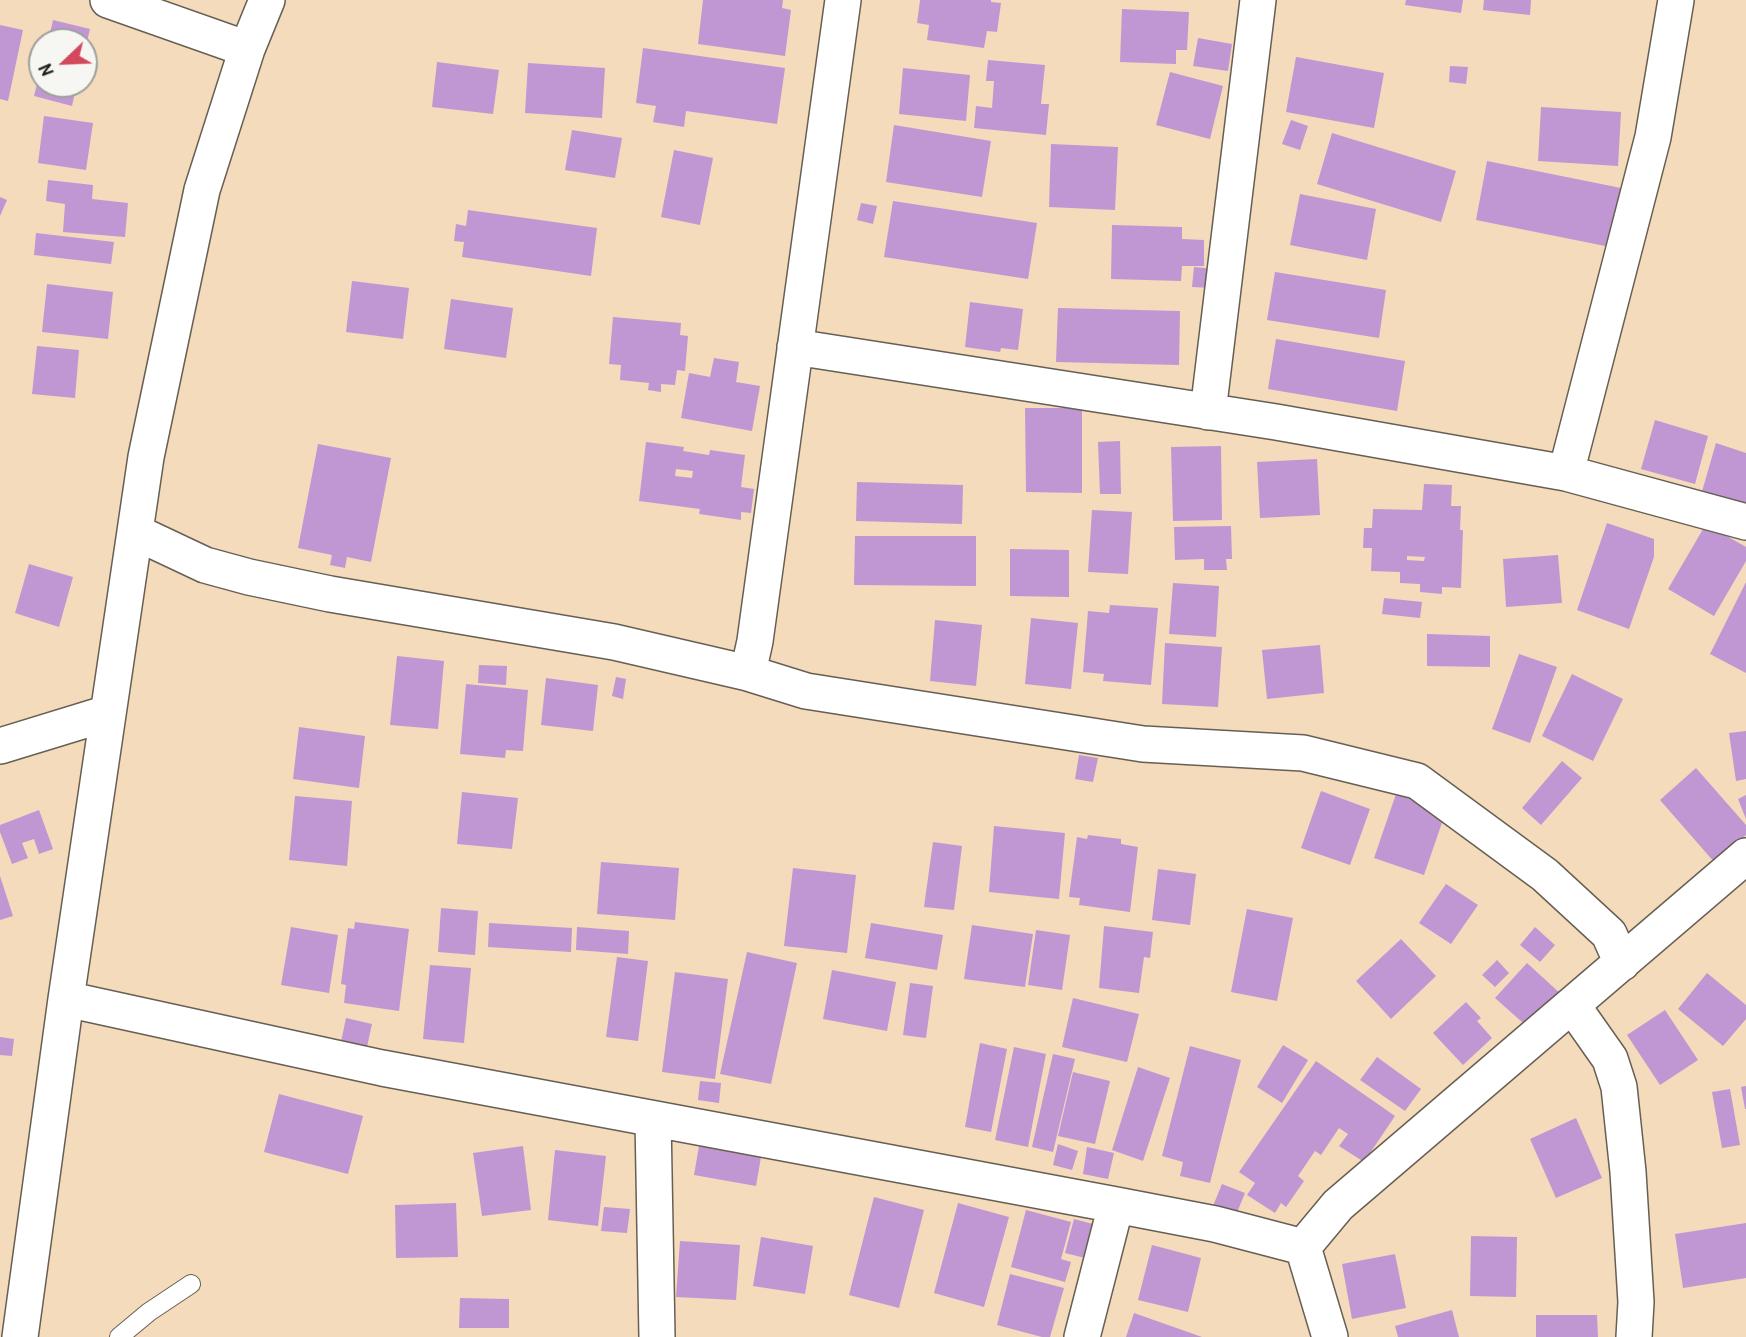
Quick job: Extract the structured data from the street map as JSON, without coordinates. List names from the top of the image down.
{
  "north": "bottom left"
}
